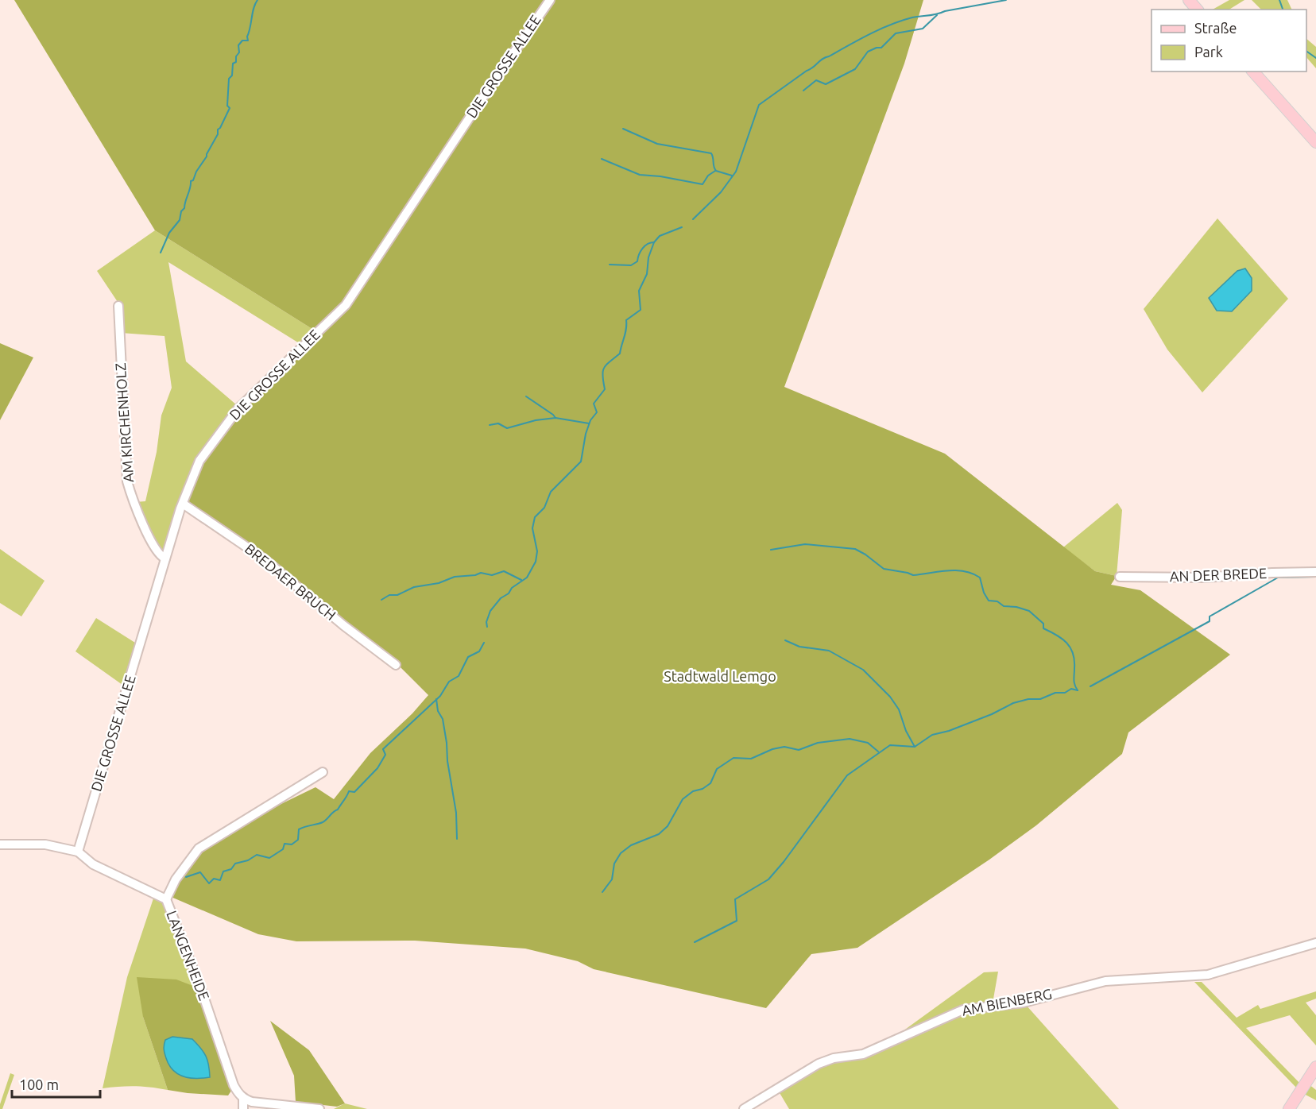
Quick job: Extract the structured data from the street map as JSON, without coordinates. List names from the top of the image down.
{
  "streets": {
    "street": [
      "DIE GROSSE ALLEE",
      "AM KIRCHENHOLZ",
      "AN DER BREDE",
      "BREDAER BRUCH",
      "LANGENHEIDE",
      "AM BIENBERG"
    ]
  },
  "crossings": [
    ["DIE GROSSE ALLEE", "AM KIRCHENHOLZ"],
    ["DIE GROSSE ALLEE", "BREDAER BRUCH"],
    ["DIE GROSSE ALLEE", "LANGENHEIDE"]
  ],
  "parks": ["Stadtwald Lemgo"],
  "legend": ["Straße", "Park"],
  "scale_bar": "100 m"
}
